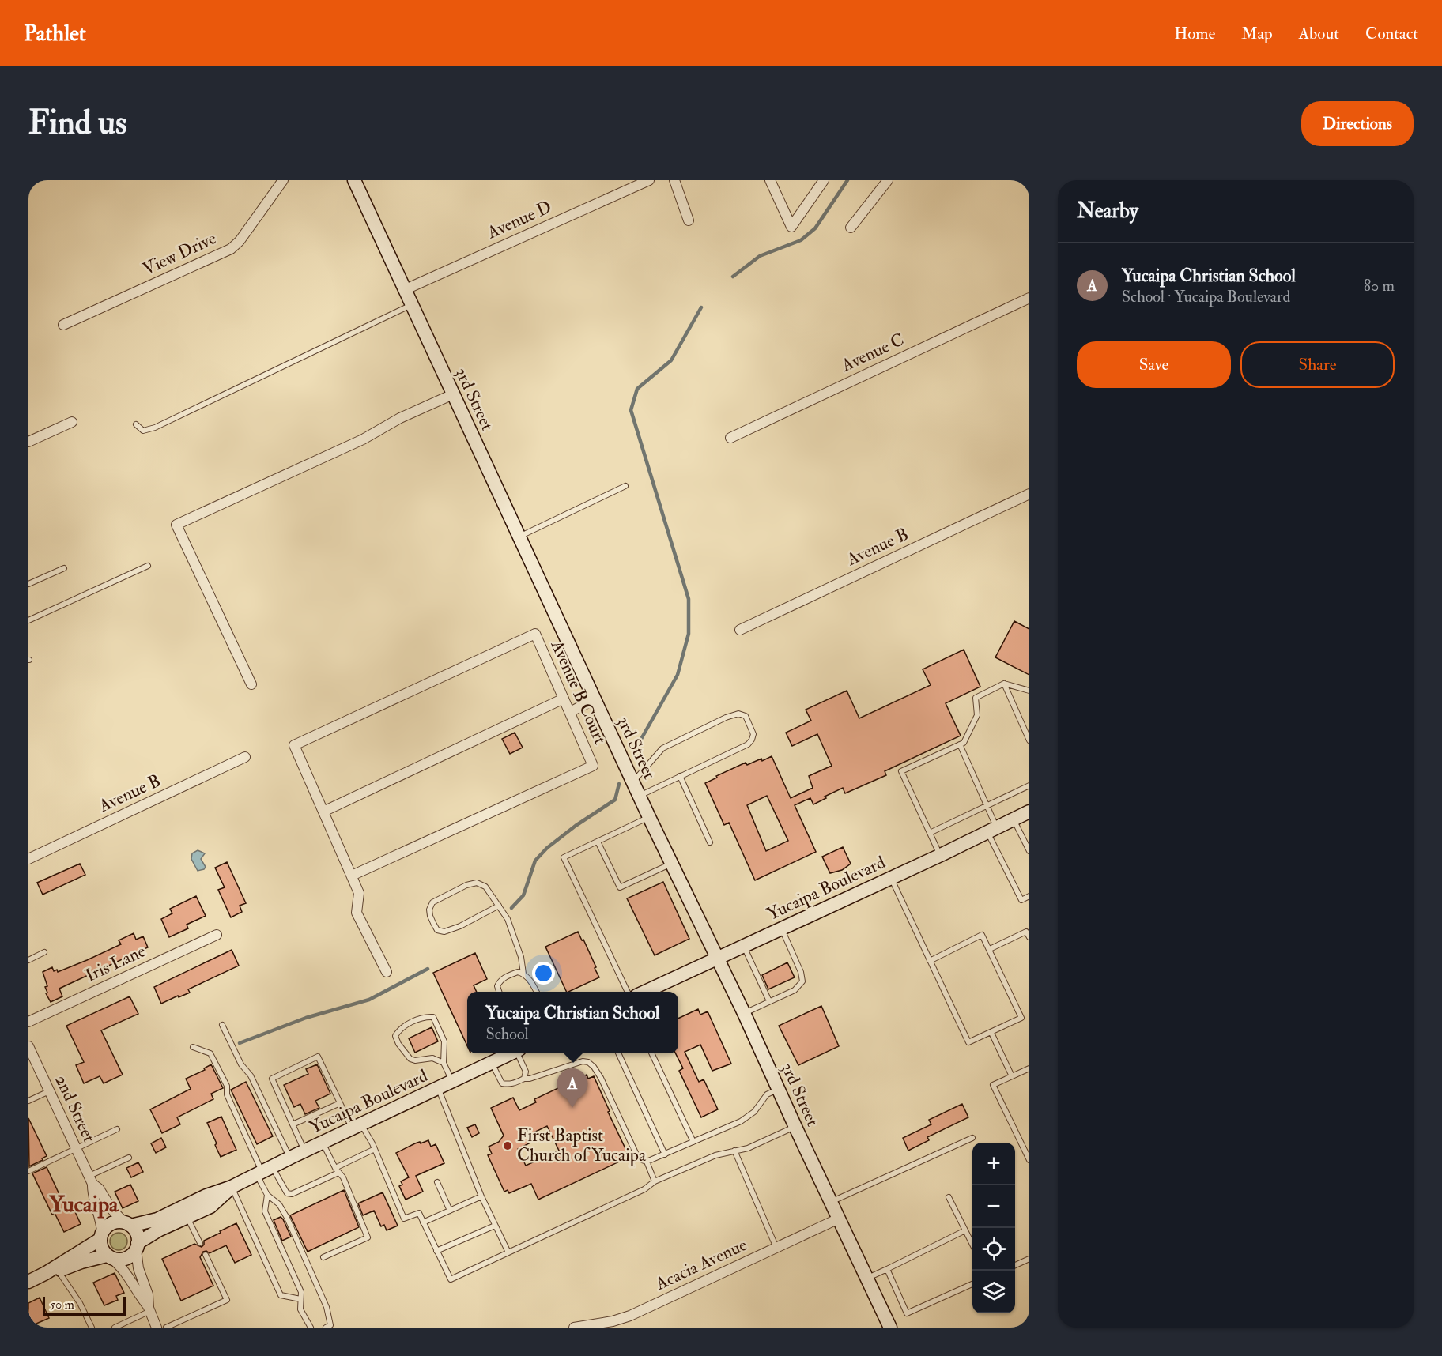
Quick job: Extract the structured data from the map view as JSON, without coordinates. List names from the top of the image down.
{
  "streets": {
    "street": [
      "Avenue D",
      "View Drive",
      "Avenue C",
      "3rd Street",
      "Avenue B",
      "Avenue B Court",
      "Yucaipa Boulevard",
      "Iris Lane",
      "2nd Street",
      "Acacia Avenue"
    ]
  },
  "crossings": [
    ["Avenue D", "3rd Street"],
    ["3rd Street", "Yucaipa Boulevard"],
    ["3rd Street", "Acacia Avenue"],
    ["Yucaipa Boulevard", "2nd Street"]
  ],
  "districts": ["Yucaipa"],
  "places": ["First Baptist Church of Yucaipa"],
  "scale_bar": "50 m",
  "page": {
    "header": "Pathlet",
    "nav": [
      "Home",
      "Map",
      "About",
      "Contact"
    ],
    "buttons": [
      "Directions",
      ["Save", "Share"]
    ],
    "title": "Find us",
    "heading": "Nearby",
    "list": [
      {
        "mark": "A",
        "name": "Yucaipa Christian School",
        "note": "School · Yucaipa Boulevard",
        "value": "80 m"
      }
    ],
    "popup": ["Yucaipa Christian School", "School"],
    "pins": "A",
    "map_buttons": ["+", "−"],
    "scale": "50 m"
  }
}
